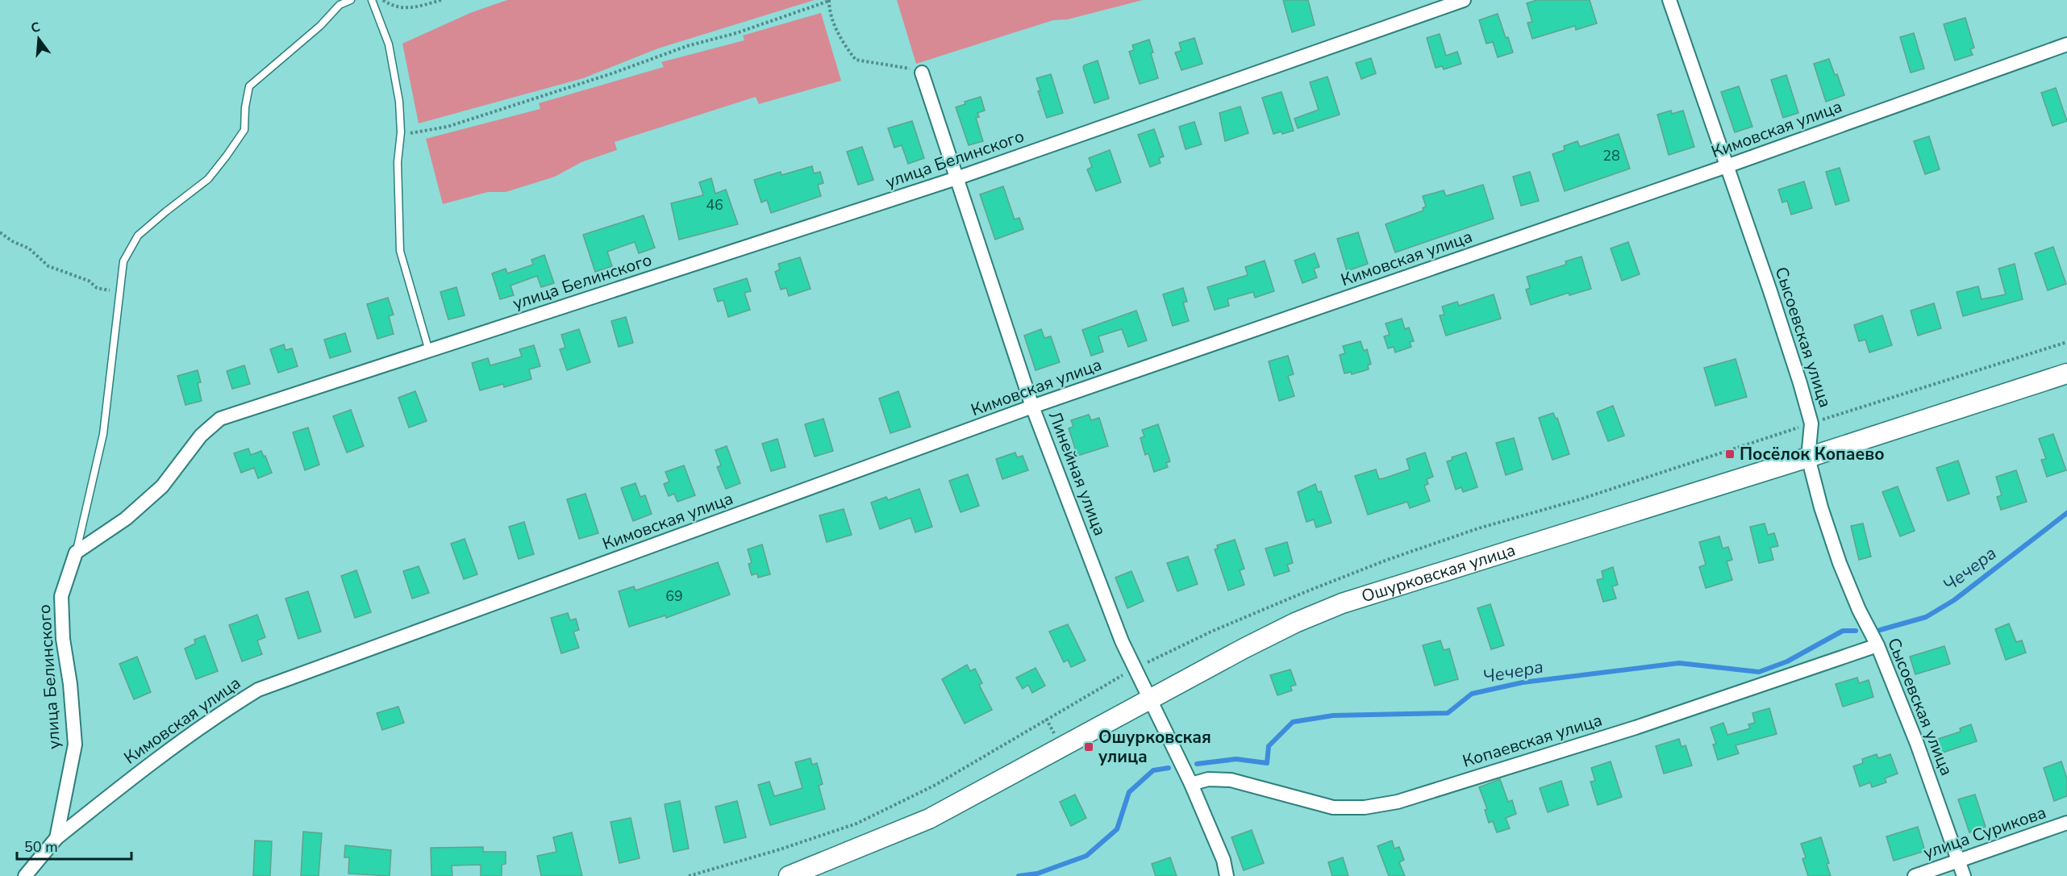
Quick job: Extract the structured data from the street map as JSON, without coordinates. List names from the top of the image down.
{
  "streets": {
    "street": [
      "Кимовская улица",
      "улица Белинского",
      "Сысоевская улица",
      "Линейная улица",
      "Ошурковская улица",
      "Копаевская улица",
      "улица Сурикова"
    ]
  },
  "crossings": [
    ["Кимовская улица", "улица Белинского"],
    ["Кимовская улица", "Сысоевская улица"],
    ["Кимовская улица", "Линейная улица"],
    ["улица Белинского", "Линейная улица"],
    ["Сысоевская улица", "Ошурковская улица"],
    ["Сысоевская улица", "Копаевская улица"],
    ["Сысоевская улица", "улица Сурикова"],
    ["Линейная улица", "Ошурковская улица"],
    ["Линейная улица", "Копаевская улица"]
  ],
  "water": ["Чечера"],
  "places": {
    "transit": ["Посёлок Копаево", "Ошурковская улица"]
  },
  "house_numbers": ["28", "46", "69"],
  "scale_bar": "50 m",
  "north": "top"
}
